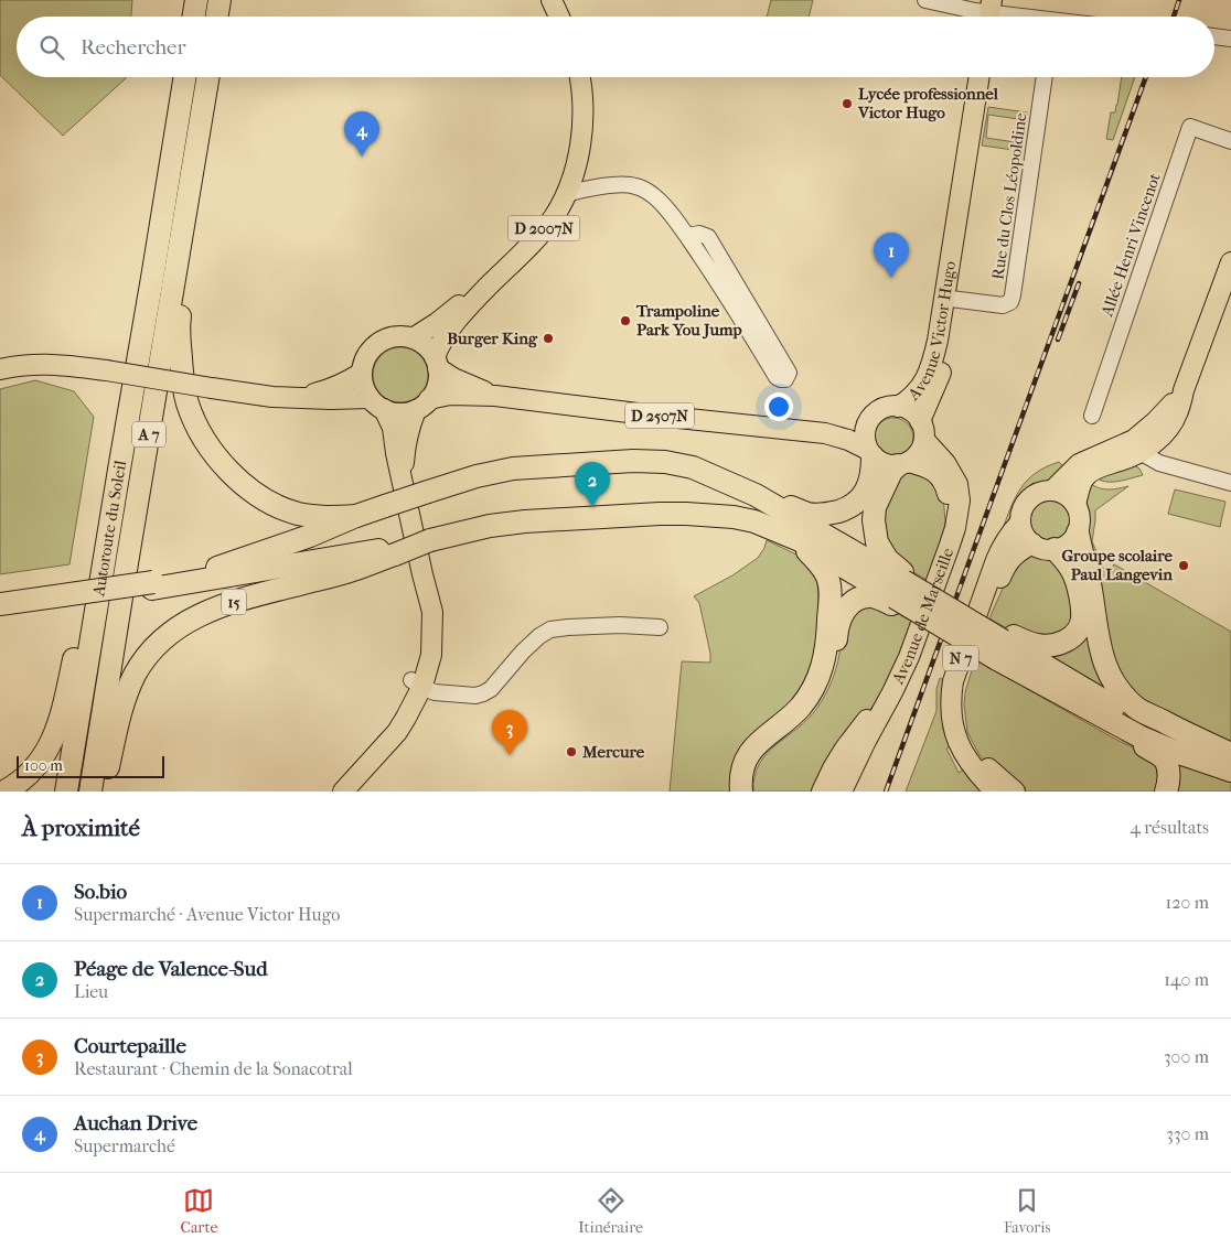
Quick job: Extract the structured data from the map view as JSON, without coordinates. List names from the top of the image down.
{
  "streets": {
    "highway": [
      "A 7",
      "Autoroute du Soleil",
      "15",
      "N 7"
    ],
    "main road": [
      "D 2007N",
      "Avenue Victor Hugo",
      "D 2507N",
      "Avenue de Marseille"
    ],
    "street": ["Rue du Clos Léopoldine", "Allée Henri Vincenot"]
  },
  "crossings": [
    ["Rue du Clos Léopoldine", "Avenue Victor Hugo"],
    ["D 2007N", "D 2507N"],
    ["Avenue Victor Hugo", "D 2507N"],
    ["Avenue Victor Hugo", "Avenue de Marseille"],
    ["D 2507N", "Avenue de Marseille"]
  ],
  "places": [
    "Lycée professionnel Victor Hugo",
    "Trampoline Park You Jump",
    "Burger King",
    "Groupe scolaire Paul Langevin",
    "Mercure"
  ],
  "scale_bar": "100 m",
  "page": {
    "search": "Rechercher",
    "pins": [
      "4",
      "1",
      "2",
      "3"
    ],
    "scale": "100 m",
    "heading": ["À proximité", "4 résultats"],
    "list": [
      {
        "mark": "1",
        "name": "So.bio",
        "note": "Supermarché · Avenue Victor Hugo",
        "value": "120 m"
      },
      {
        "mark": "2",
        "name": "Péage de Valence-Sud",
        "note": "Lieu",
        "value": "140 m"
      },
      {
        "mark": "3",
        "name": "Courtepaille",
        "note": "Restaurant · Chemin de la Sonacotral",
        "value": "300 m"
      },
      {
        "mark": "4",
        "name": "Auchan Drive",
        "note": "Supermarché",
        "value": "330 m"
      }
    ],
    "nav": ["Carte", "Itinéraire", "Favoris"]
  }
}
